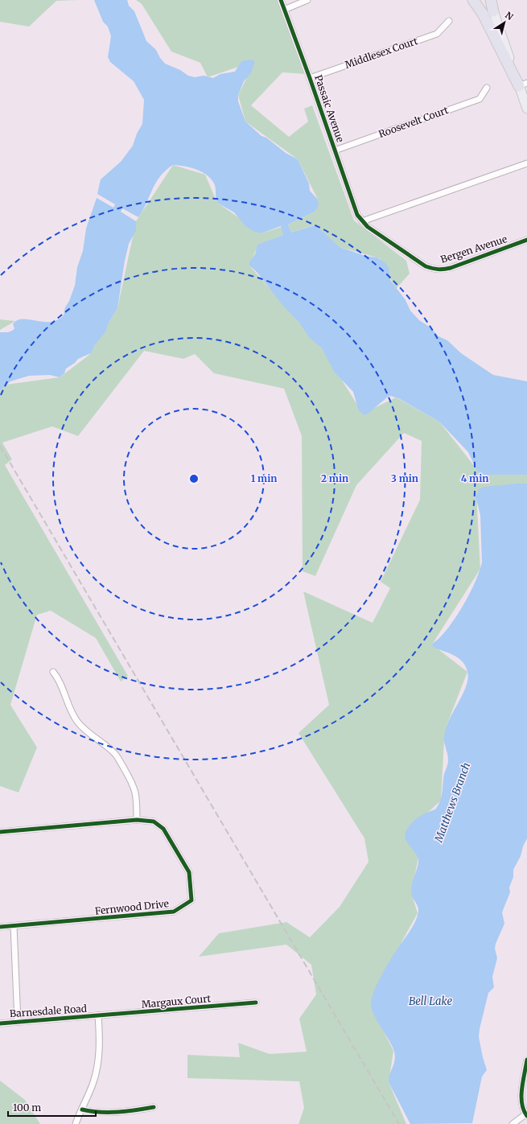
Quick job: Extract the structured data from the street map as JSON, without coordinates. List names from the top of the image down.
{
  "streets": {
    "street": [
      "Middlesex Court",
      "Passaic Avenue",
      "Roosevelt Court",
      "Bergen Avenue",
      "Fernwood Drive",
      "Margaux Court",
      "Barnesdale Road"
    ]
  },
  "crossings": [
    ["Middlesex Court", "Passaic Avenue"],
    ["Passaic Avenue", "Roosevelt Court"],
    ["Passaic Avenue", "Bergen Avenue"],
    ["Margaux Court", "Barnesdale Road"]
  ],
  "water": ["Matthews Branch", "Bell Lake"],
  "scale_bar": "100 m",
  "north": "top right",
  "rings": [
    "1 min",
    "2 min",
    "3 min",
    "4 min"
  ]
}
